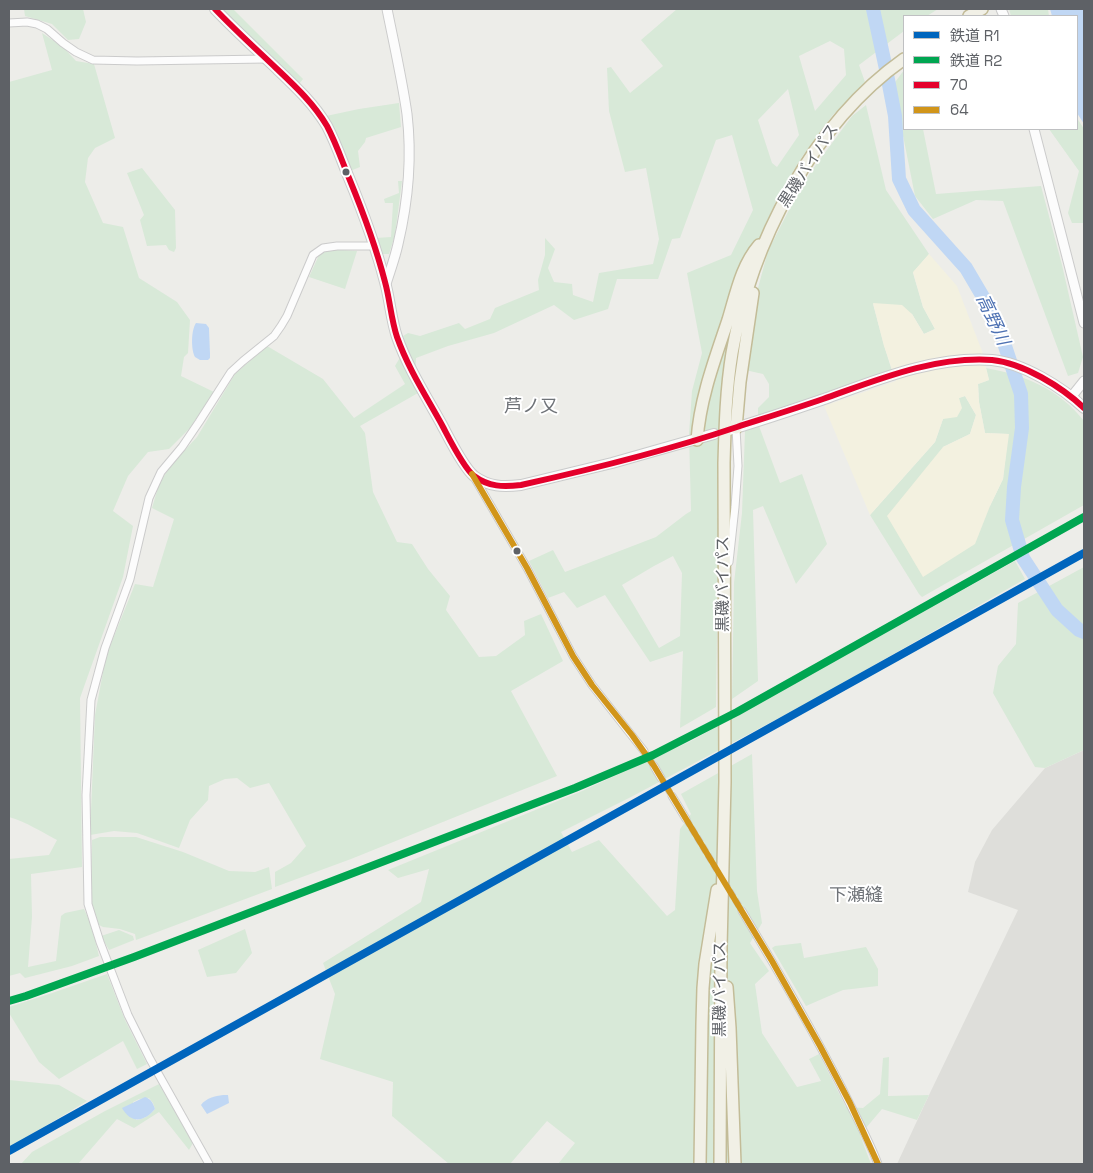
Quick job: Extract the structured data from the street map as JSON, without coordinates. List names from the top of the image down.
{
  "streets": {
    "highway": ["黒磯バイパス"]
  },
  "districts": ["芦ノ又", "下瀬縫"],
  "water": ["高野川"],
  "lines": [
    "transit line 70",
    "transit line 64",
    "rail line R2",
    "rail line R1"
  ],
  "legend": [
    "鉄道 R1",
    "鉄道 R2",
    "70",
    "64"
  ]
}
